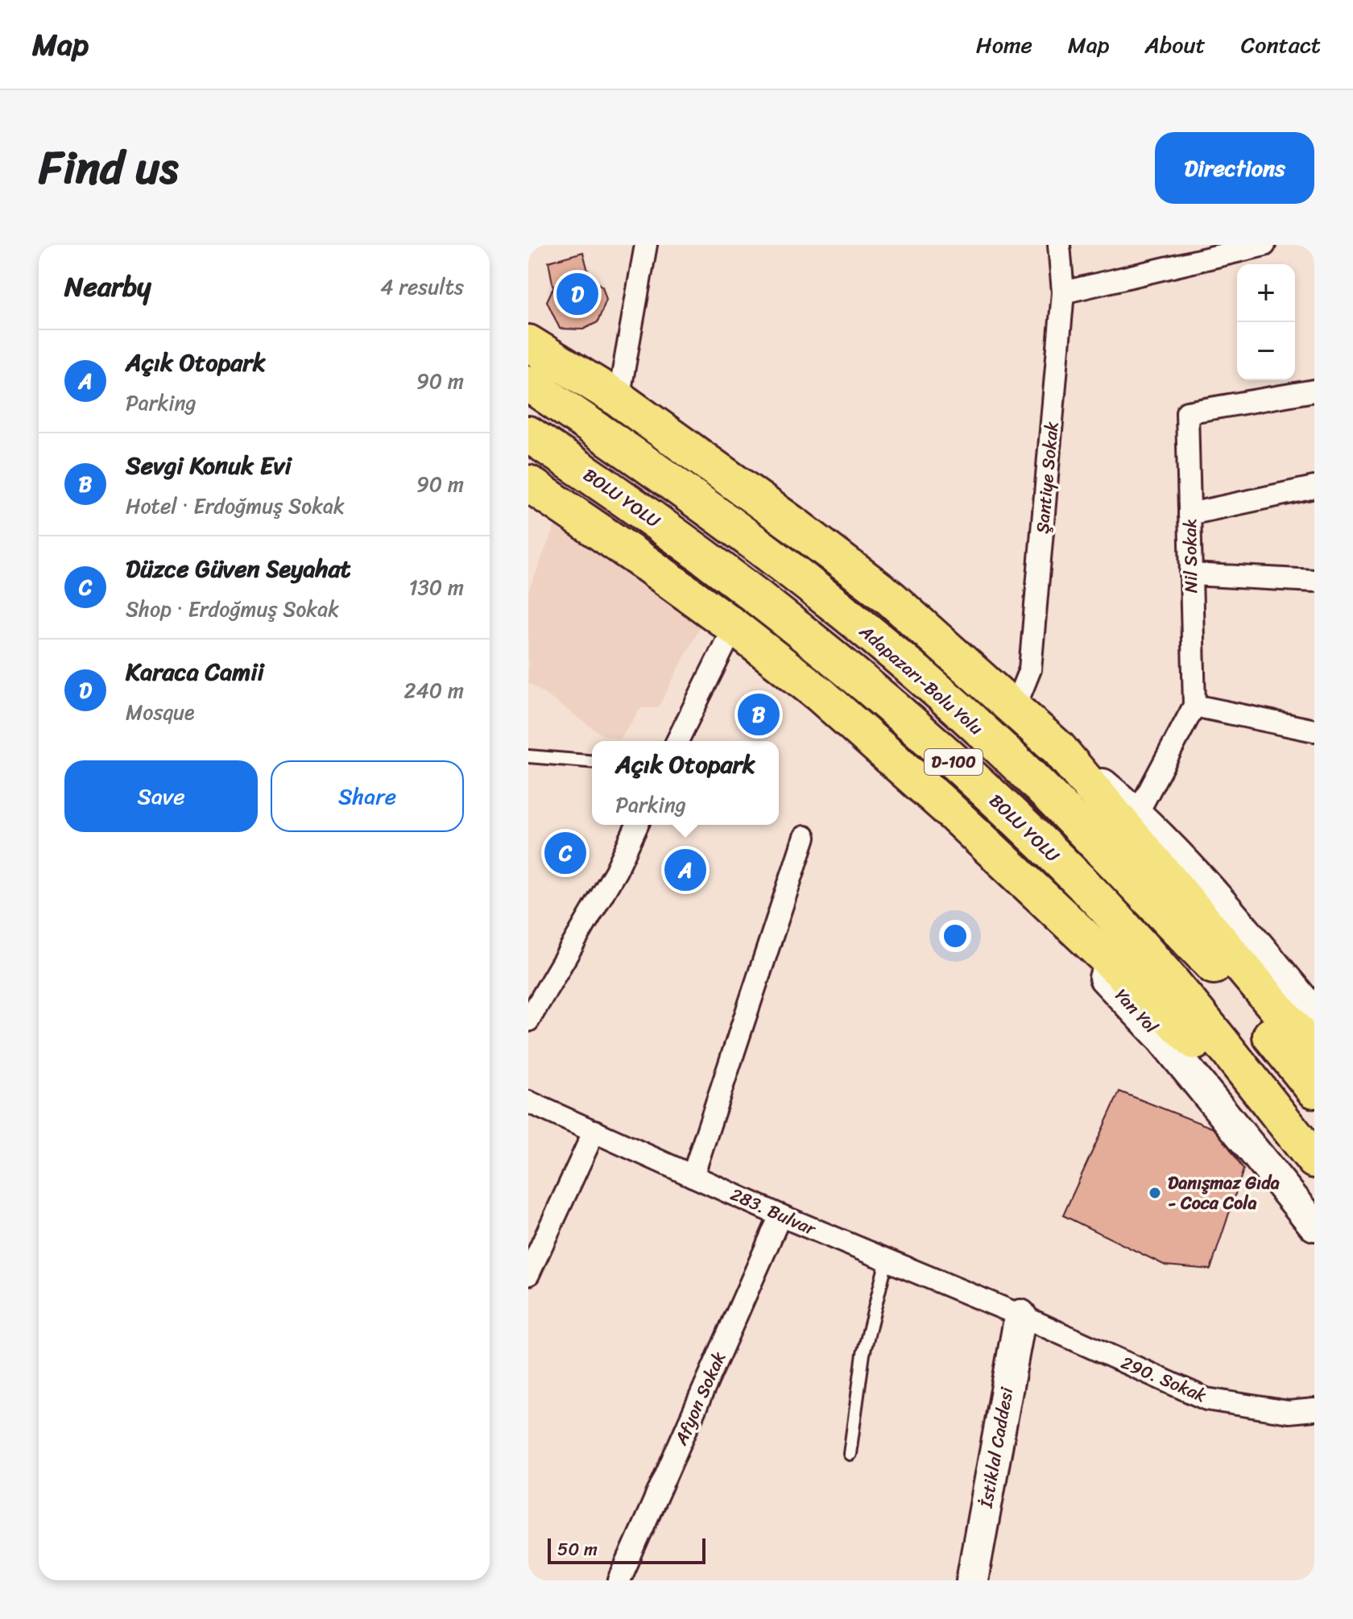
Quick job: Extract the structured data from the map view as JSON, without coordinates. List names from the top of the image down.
{
  "streets": {
    "highway": ["BOLU YOLU", "Adapazarı-Bolu Yolu", "D-100"],
    "street": [
      "Şantiye Sokak",
      "Nil Sokak",
      "Yan Yol",
      "283. Bulvar",
      "290. Sokak",
      "Afyon Sokak",
      "İstiklal Caddesi"
    ]
  },
  "crossings": [
    ["283. Bulvar", "290. Sokak"],
    ["283. Bulvar", "Afyon Sokak"],
    ["283. Bulvar", "İstiklal Caddesi"],
    ["290. Sokak", "İstiklal Caddesi"]
  ],
  "places": ["Danışmaz Gıda - Coca Cola"],
  "scale_bar": "50 m",
  "page": {
    "header": "Map",
    "nav": [
      "Home",
      "Map",
      "About",
      "Contact"
    ],
    "title": "Find us",
    "buttons": [
      "Directions",
      ["Save", "Share"]
    ],
    "heading": ["Nearby", "4 results"],
    "map_buttons": ["+", "−"],
    "pins": [
      "D",
      "B",
      "C",
      "A"
    ],
    "list": [
      {
        "mark": "A",
        "name": "Açık Otopark",
        "note": "Parking",
        "value": "90 m"
      },
      {
        "mark": "B",
        "name": "Sevgi Konuk Evi",
        "note": "Hotel · Erdoğmuş Sokak",
        "value": "90 m"
      },
      {
        "mark": "C",
        "name": "Düzce Güven Seyahat",
        "note": "Shop · Erdoğmuş Sokak",
        "value": "130 m"
      },
      {
        "mark": "D",
        "name": "Karaca Camii",
        "note": "Mosque",
        "value": "240 m"
      }
    ],
    "popup": ["Açık Otopark", "Parking"],
    "scale": "50 m"
  }
}
